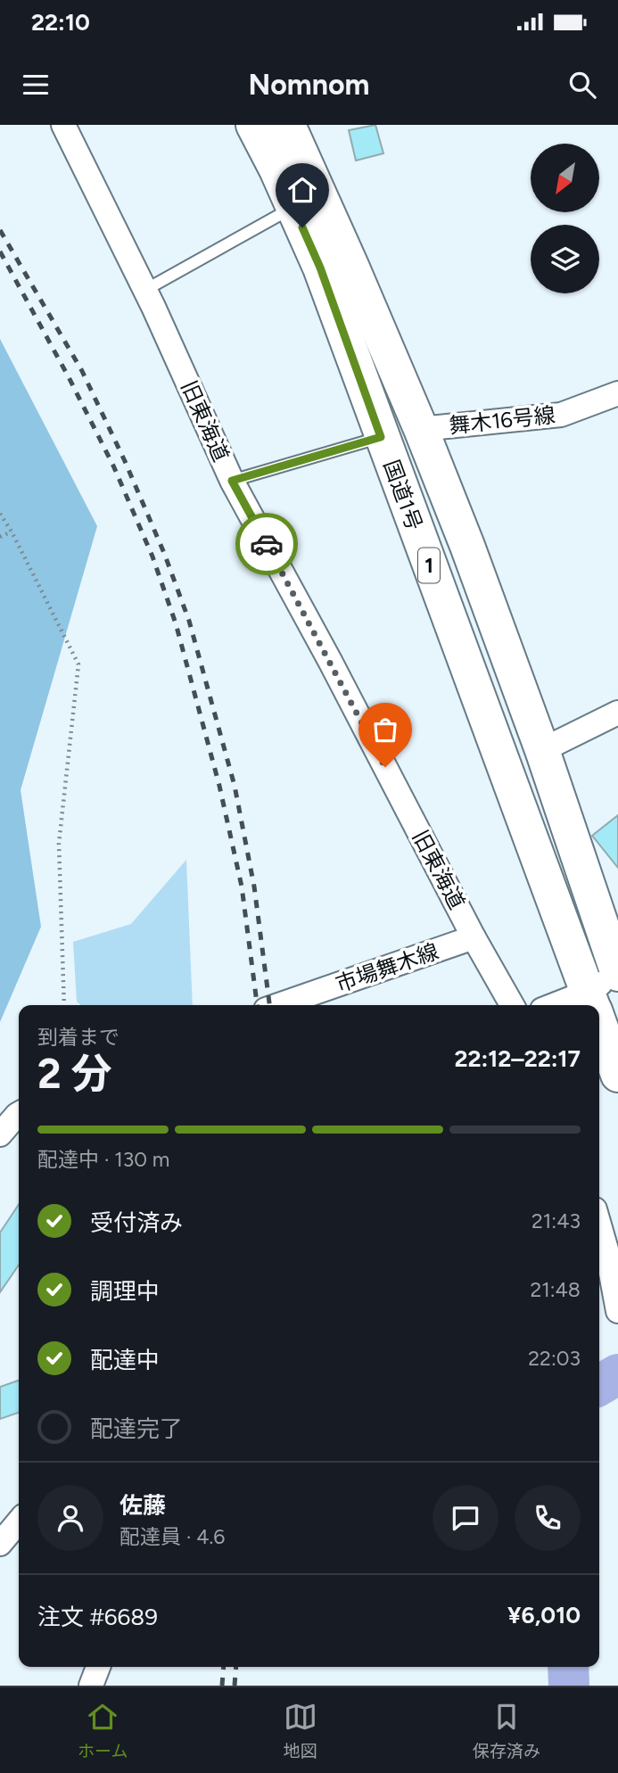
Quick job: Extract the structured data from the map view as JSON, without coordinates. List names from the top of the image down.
{
  "streets": {
    "highway": ["国道1号", "1"],
    "street": ["舞木16号線", "旧東海道", "市場舞木線"]
  },
  "crossings": [
    ["舞木16号線", "国道1号"],
    ["旧東海道", "市場舞木線"]
  ],
  "north": "bottom left",
  "page": {
    "status": "22:10",
    "header": "Nomnom",
    "heading": ["2 分", "到着まで", "22:12–22:17"],
    "panel": [
      "佐藤",
      "配達員 · 4.6",
      "注文 #6689",
      "¥6,010"
    ],
    "bar": "配達中 · 130 m",
    "list": [
      ["受付済み", "21:43"],
      ["調理中", "21:48"],
      ["配達中", "22:03"],
      "配達完了"
    ],
    "tabs": ["ホーム", "地図", "保存済み"]
  }
}
